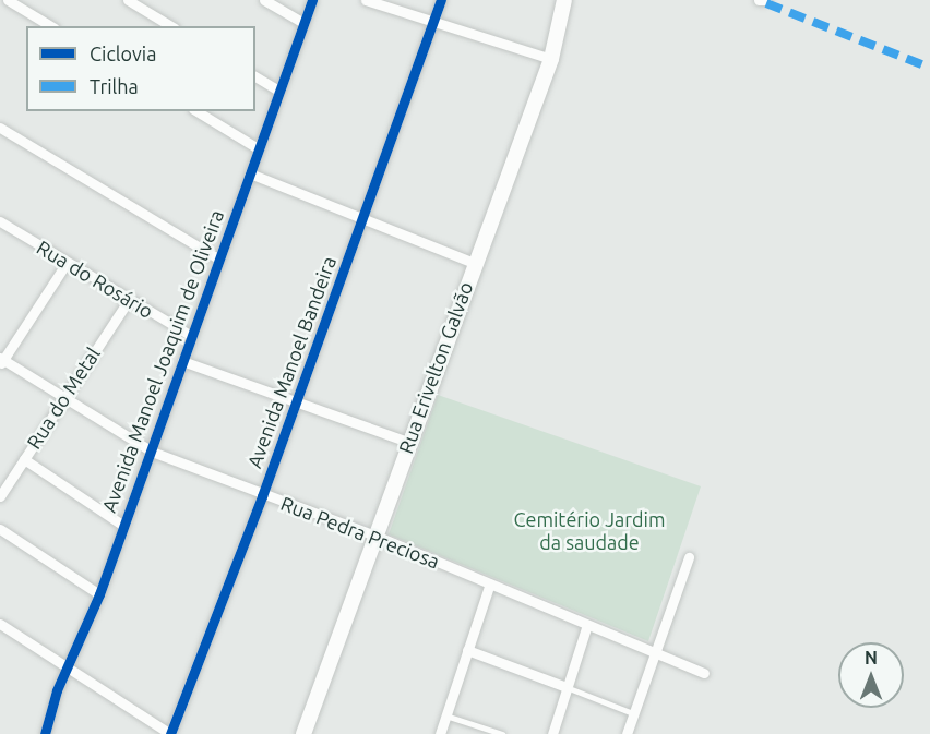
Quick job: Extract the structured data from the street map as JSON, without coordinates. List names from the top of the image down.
{
  "streets": {
    "main road": ["Rua Erivelton Galvão"],
    "street": [
      "Rua do Rosário",
      "Avenida Manoel Joaquim de Oliveira",
      "Avenida Manoel Bandeira",
      "Rua do Metal",
      "Rua Pedra Preciosa"
    ]
  },
  "crossings": [
    ["Rua do Rosário", "Avenida Manoel Joaquim de Oliveira"],
    ["Rua do Rosário", "Rua do Metal"],
    ["Avenida Manoel Joaquim de Oliveira", "Rua Pedra Preciosa"],
    ["Avenida Manoel Bandeira", "Rua Pedra Preciosa"],
    ["Rua Erivelton Galvão", "Rua Pedra Preciosa"],
    ["Rua do Metal", "Rua Pedra Preciosa"]
  ],
  "parks": ["Cemitério Jardim da saudade"],
  "legend": ["Ciclovia", "Trilha"],
  "north": "top"
}
